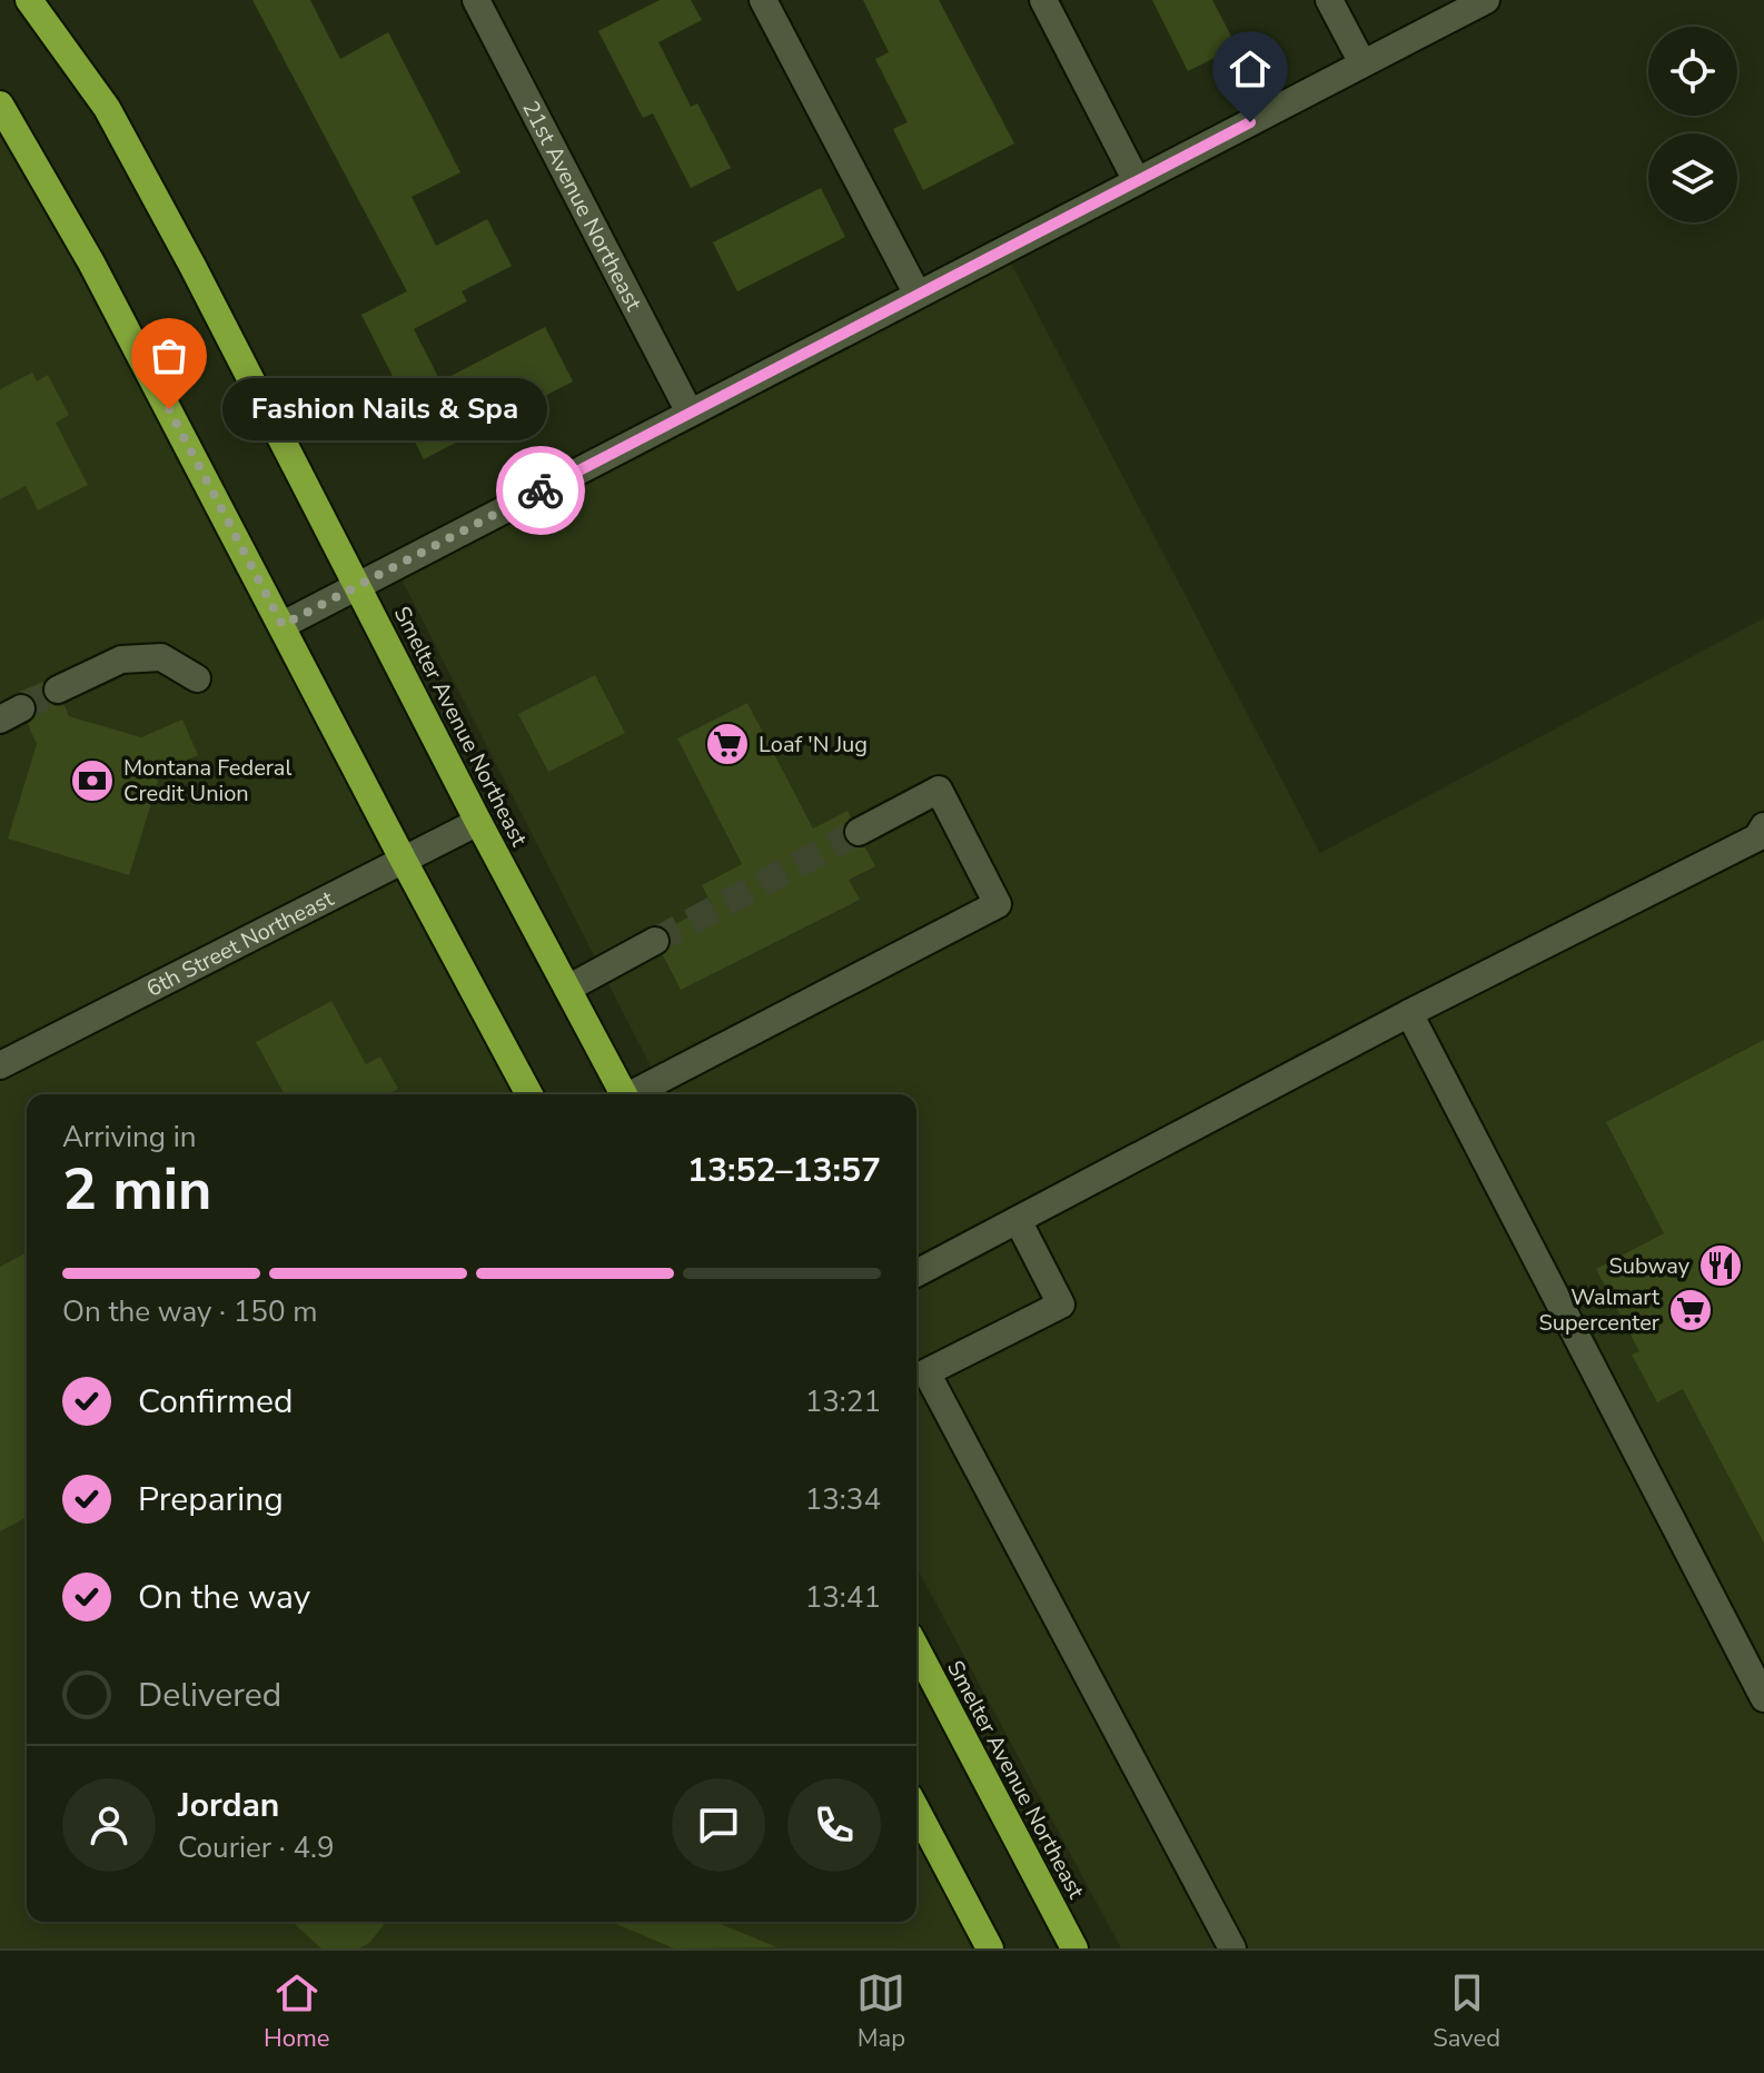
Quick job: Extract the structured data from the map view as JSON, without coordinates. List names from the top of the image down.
{
  "streets": {
    "highway": ["Smelter Avenue Northeast"],
    "street": ["21st Avenue Northeast", "6th Street Northeast"]
  },
  "crossings": [
    ["Smelter Avenue Northeast", "6th Street Northeast"]
  ],
  "places": {
    "other": ["Fashion Nails & Spa"],
    "supermarket": ["Loaf 'N Jug", "Walmart Supercenter"],
    "bank": ["Montana Federal Credit Union"],
    "restaurant": ["Subway"]
  },
  "page": {
    "bubble": "Fashion Nails & Spa",
    "heading": ["2 min", "Arriving in", "13:52–13:57"],
    "panel": ["Jordan", "Courier · 4.9"],
    "bar": "On the way · 150 m",
    "list": [
      ["Confirmed", "13:21"],
      ["Preparing", "13:34"],
      ["On the way", "13:41"],
      "Delivered"
    ],
    "tabs": ["Home", "Map", "Saved"]
  }
}
